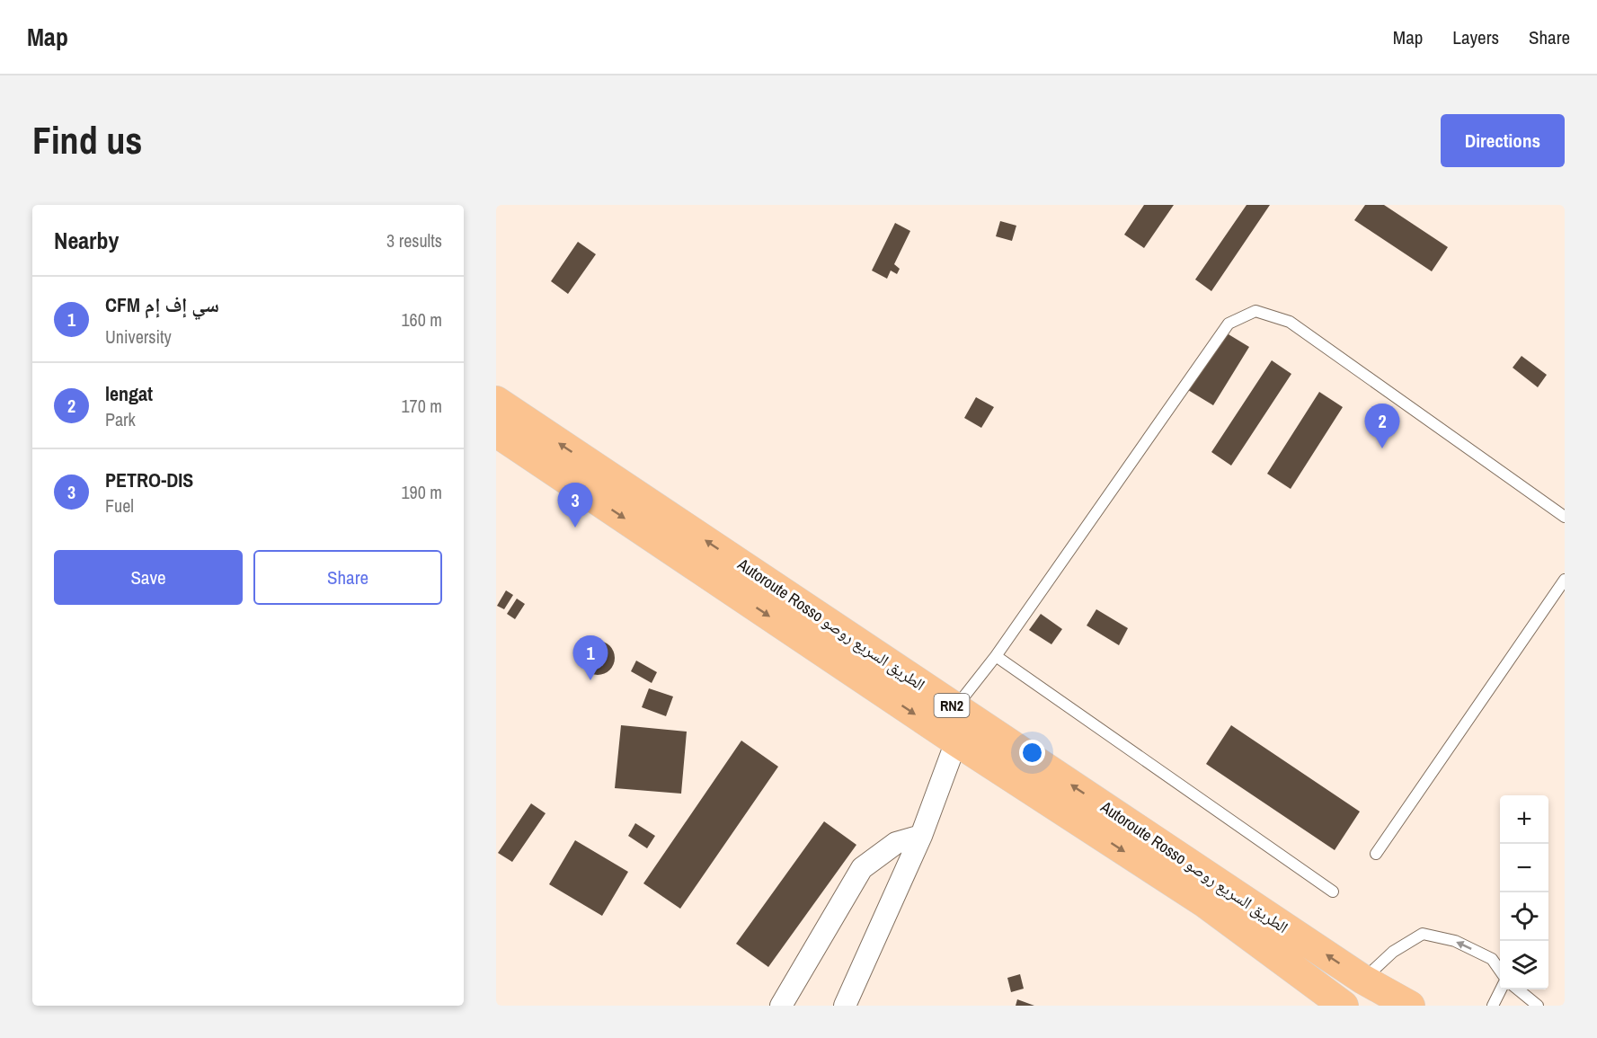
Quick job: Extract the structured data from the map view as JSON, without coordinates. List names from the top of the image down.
{
  "streets": {
    "highway": ["Autoroute Rosso الطريق السريع روصو", "RN2"]
  },
  "page": {
    "header": "Map",
    "nav": ["Map", "Layers", "Share"],
    "buttons": [
      "Directions",
      ["Save", "Share"]
    ],
    "title": "Find us",
    "heading": ["Nearby", "3 results"],
    "list": [
      {
        "mark": "1",
        "name": "CFM سي إف إم",
        "note": "University",
        "value": "160 m"
      },
      {
        "mark": "2",
        "name": "lengat",
        "note": "Park",
        "value": "170 m"
      },
      {
        "mark": "3",
        "name": "PETRO-DIS",
        "note": "Fuel",
        "value": "190 m"
      }
    ],
    "pins": ["2", "3", "1"],
    "map_buttons": ["+", "−"]
  }
}
